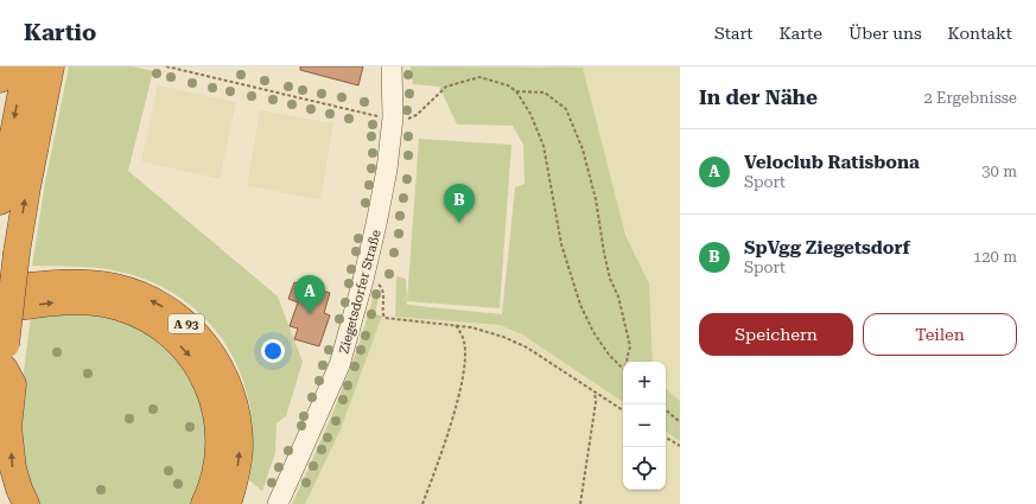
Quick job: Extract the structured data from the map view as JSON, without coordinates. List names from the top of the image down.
{
  "streets": {
    "highway": ["A 93"],
    "street": ["Ziegetsdorfer Straße"]
  },
  "page": {
    "header": "Kartio",
    "nav": [
      "Start",
      "Karte",
      "Über uns",
      "Kontakt"
    ],
    "heading": ["In der Nähe", "2 Ergebnisse"],
    "list": [
      {
        "mark": "A",
        "name": "Veloclub Ratisbona",
        "note": "Sport",
        "value": "30 m"
      },
      {
        "mark": "B",
        "name": "SpVgg Ziegetsdorf",
        "note": "Sport",
        "value": "120 m"
      }
    ],
    "pins": ["B", "A"],
    "buttons": ["Speichern", "Teilen"],
    "map_buttons": ["+", "−"]
  }
}
